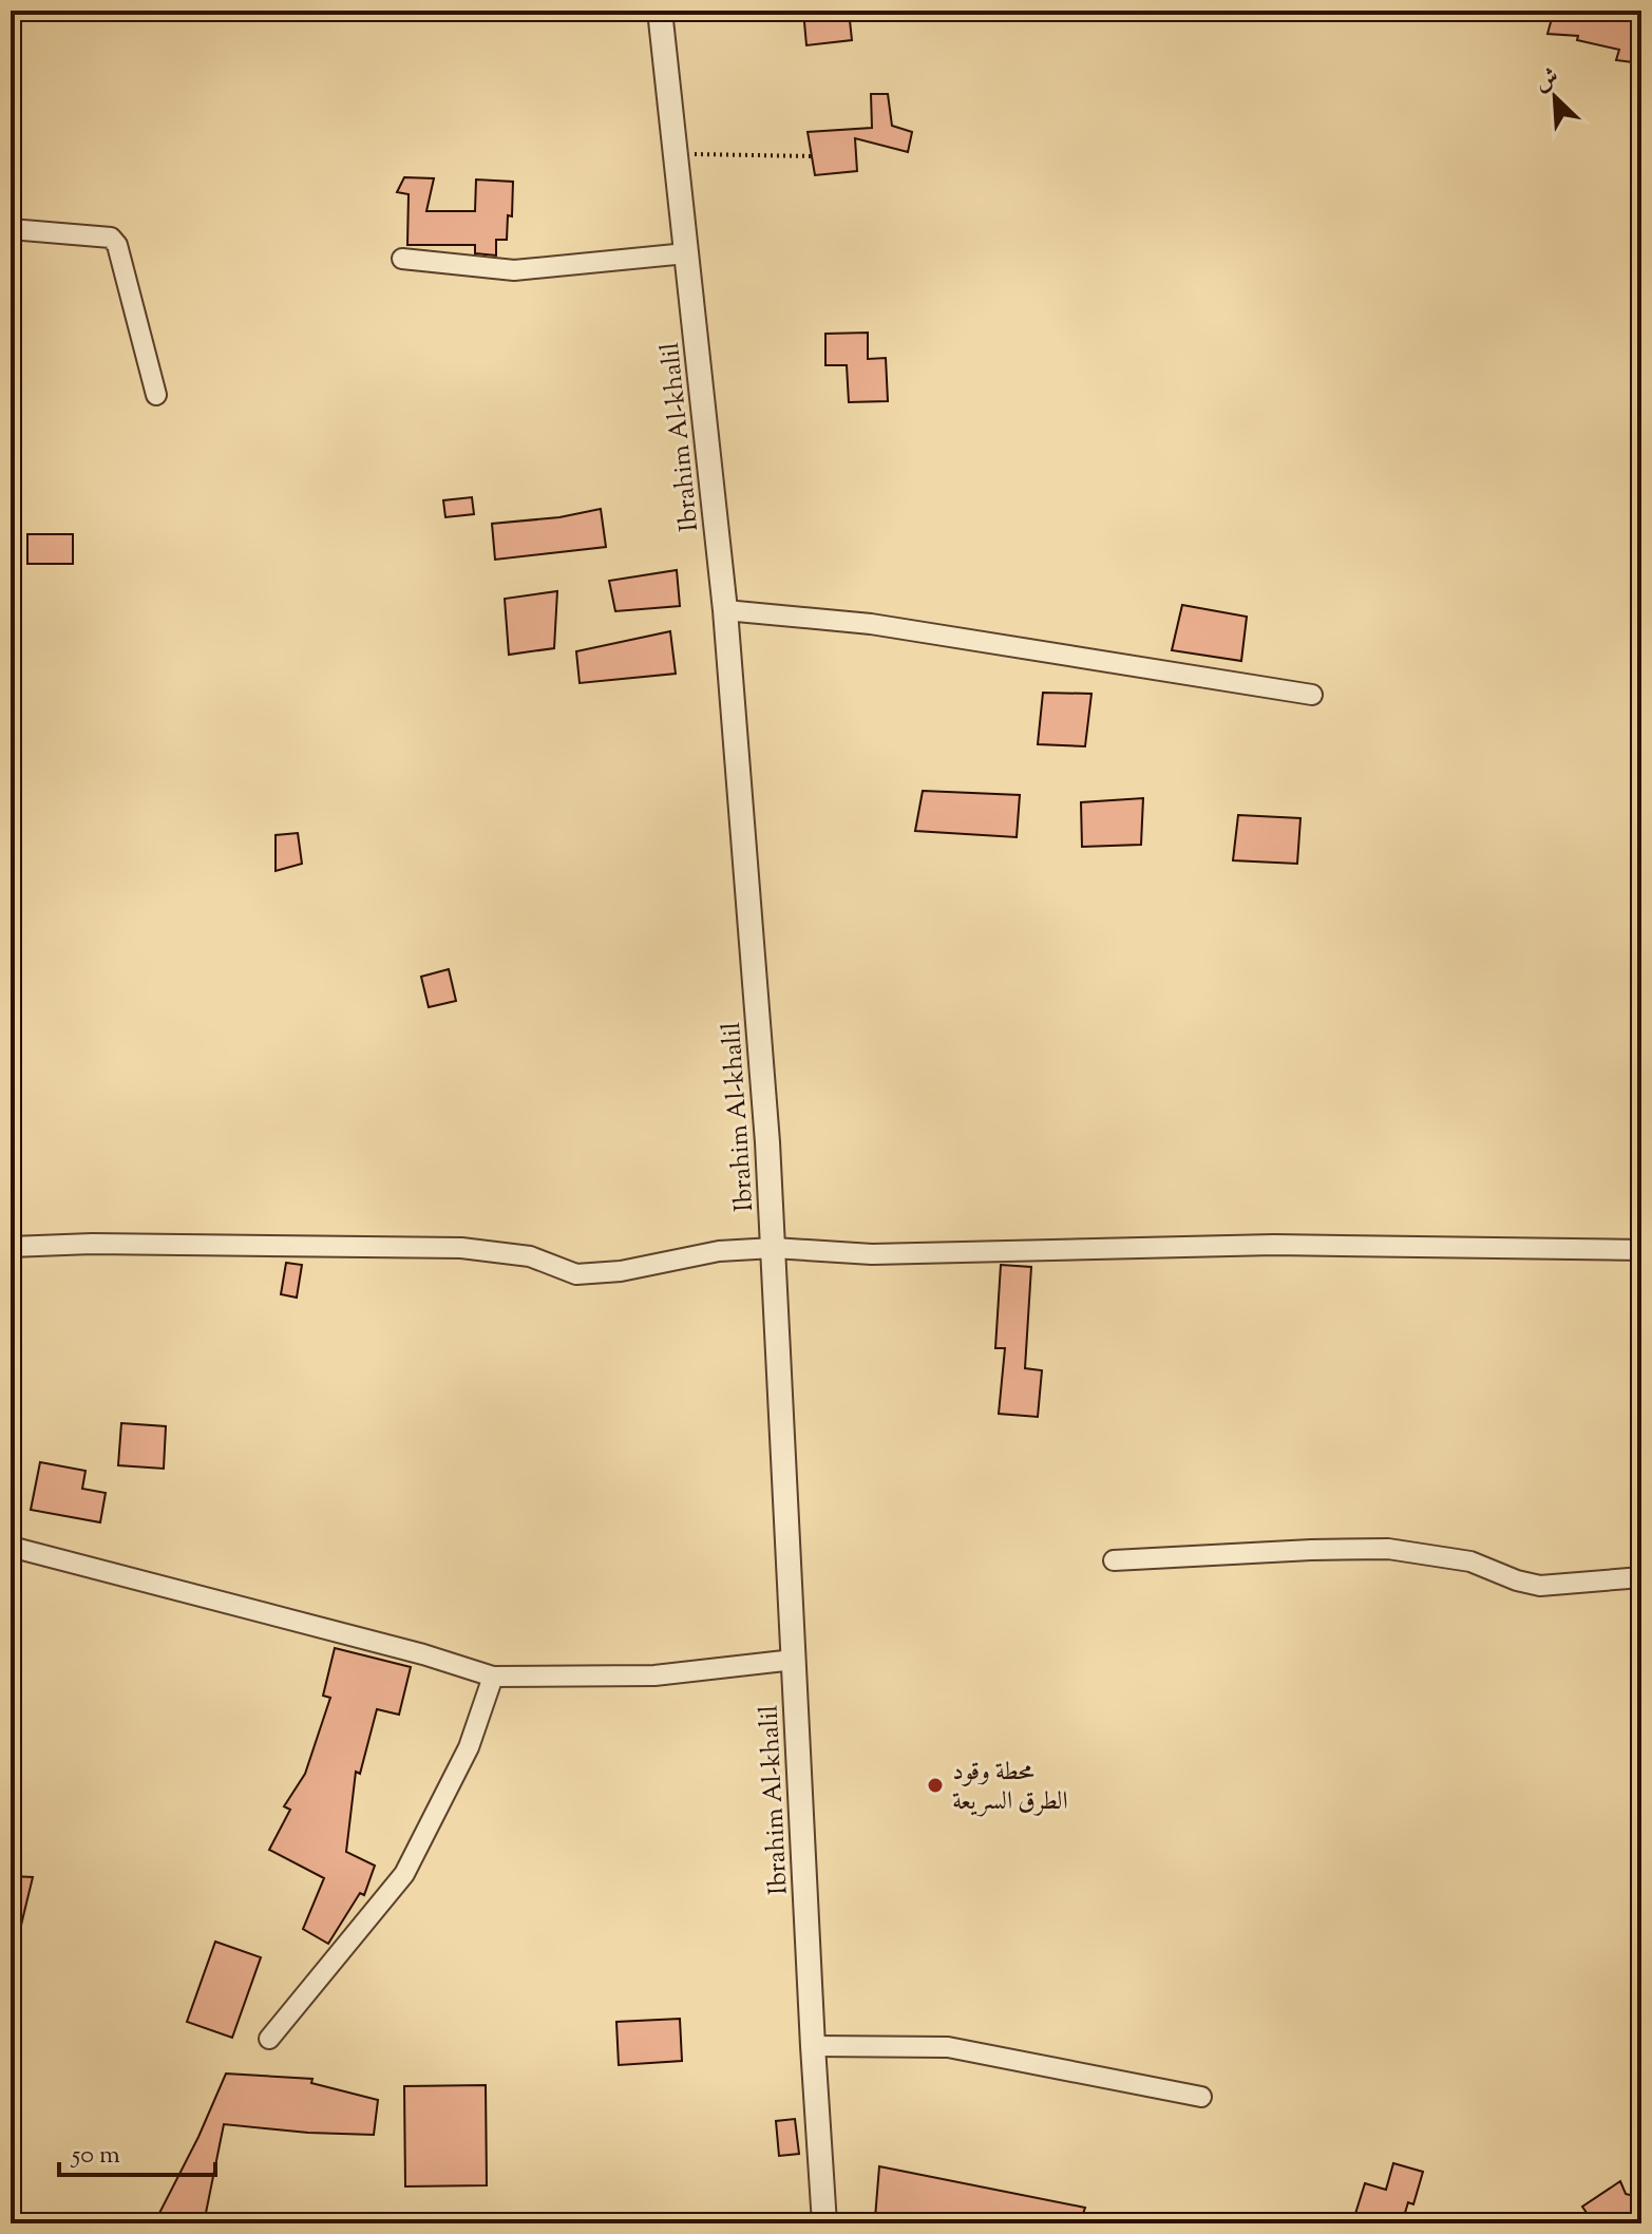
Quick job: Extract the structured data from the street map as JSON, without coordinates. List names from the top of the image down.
{
  "streets": {
    "street": ["Ibrahim Al-khalil"]
  },
  "places": ["محطة وقود الطرق السريعة"],
  "scale_bar": "50 m",
  "north": "top left"
}
